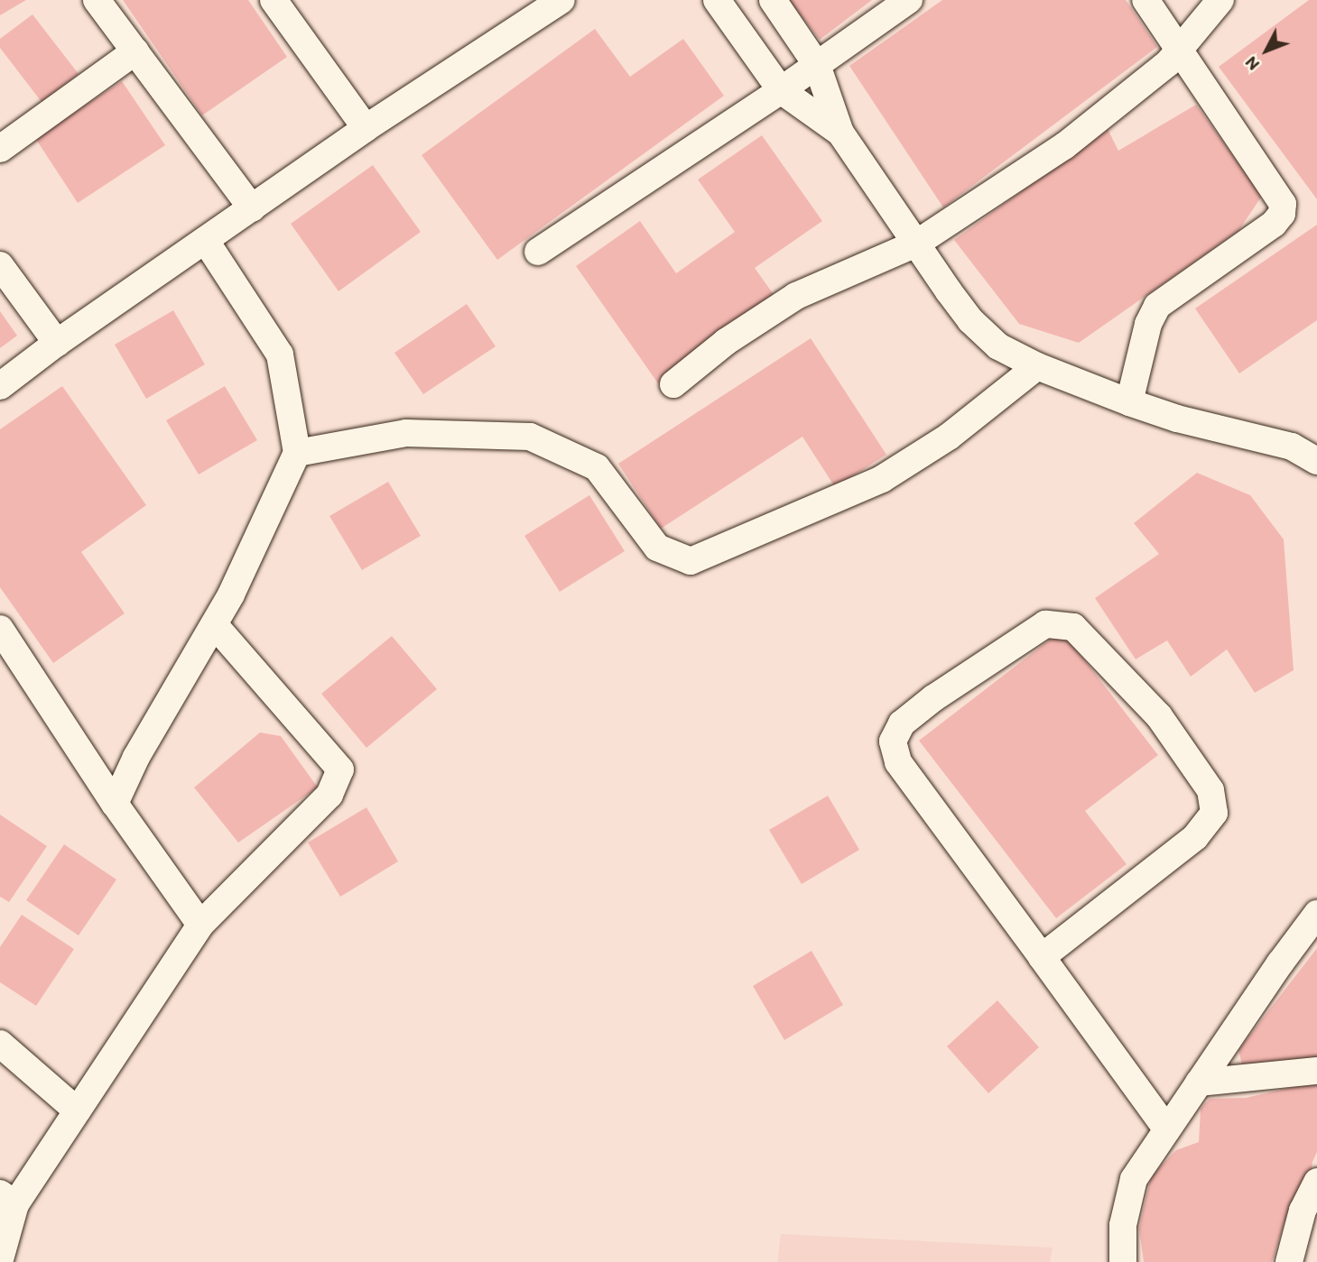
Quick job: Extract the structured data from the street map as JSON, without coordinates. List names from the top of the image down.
{
  "north": "bottom left"
}
